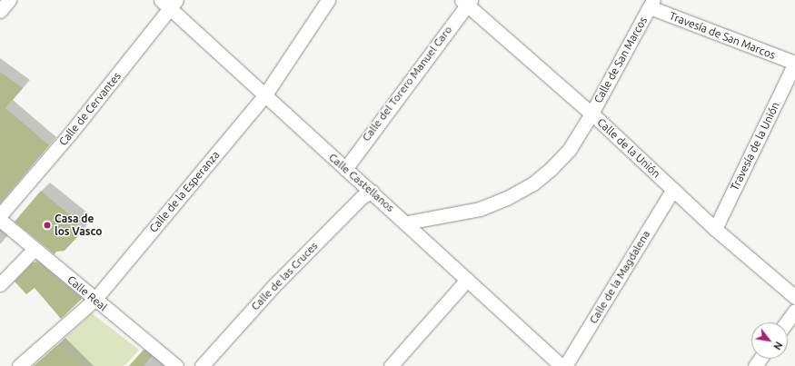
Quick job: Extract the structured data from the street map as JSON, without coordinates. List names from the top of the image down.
{
  "streets": {
    "street": [
      "Travesía de San Marcos",
      "Calle de San Marcos",
      "Calle del Torero Manuel Caro",
      "Calle de Cervantes",
      "Travesía de la Unión",
      "Calle de la Unión",
      "Calle Castellanos",
      "Calle de la Esperanza",
      "Calle de las Cruces",
      "Calle de la Magdalena",
      "Calle Real"
    ]
  },
  "crossings": [
    ["Travesía de San Marcos", "Calle de San Marcos"],
    ["Travesía de San Marcos", "Travesía de la Unión"],
    ["Calle de San Marcos", "Calle de la Unión"],
    ["Calle de San Marcos", "Calle Castellanos"],
    ["Calle del Torero Manuel Caro", "Calle de la Unión"],
    ["Calle del Torero Manuel Caro", "Calle Castellanos"],
    ["Calle de Cervantes", "Calle Castellanos"],
    ["Travesía de la Unión", "Calle de la Unión"],
    ["Calle de la Unión", "Calle de la Magdalena"],
    ["Calle Castellanos", "Calle de la Esperanza"],
    ["Calle Castellanos", "Calle de las Cruces"],
    ["Calle de la Esperanza", "Calle Real"]
  ],
  "places": ["Casa de los Vasco"],
  "north": "bottom right"
}
